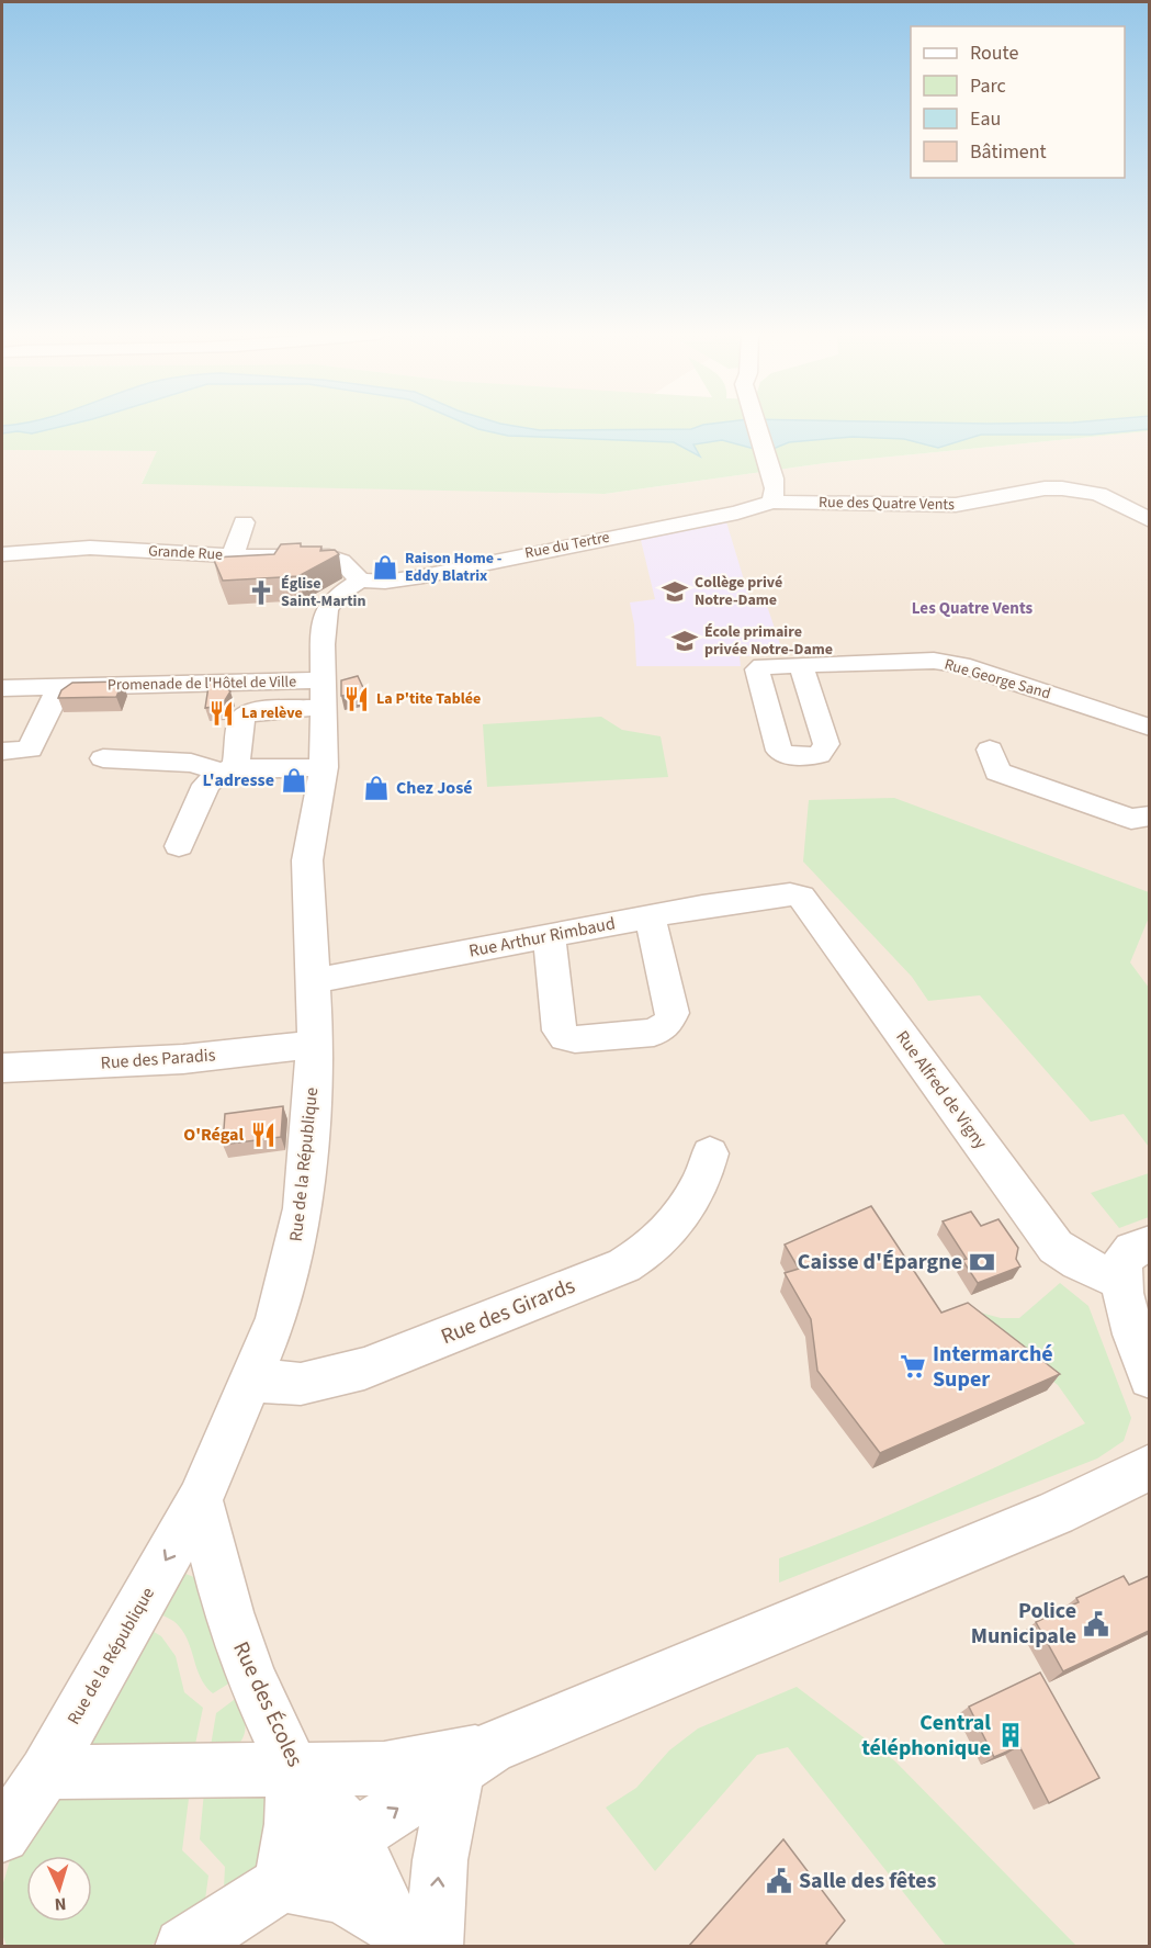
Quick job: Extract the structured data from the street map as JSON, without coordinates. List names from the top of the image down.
{
  "streets": {
    "street": [
      "Rue des Quatre Vents",
      "Rue du Tertre",
      "Grande Rue",
      "Rue George Sand",
      "Promenade de l'Hôtel de Ville",
      "Rue Arthur Rimbaud",
      "Rue des Paradis",
      "Rue Alfred de Vigny",
      "Rue de la République",
      "Rue des Girards",
      "Rue des Écoles"
    ]
  },
  "crossings": [
    ["Rue des Quatre Vents", "Rue du Tertre"],
    ["Rue du Tertre", "Grande Rue"],
    ["Rue du Tertre", "Rue de la République"],
    ["Grande Rue", "Rue de la République"],
    ["Promenade de l'Hôtel de Ville", "Rue de la République"],
    ["Rue Arthur Rimbaud", "Rue Alfred de Vigny"],
    ["Rue Arthur Rimbaud", "Rue de la République"],
    ["Rue des Paradis", "Rue de la République"],
    ["Rue de la République", "Rue des Girards"],
    ["Rue de la République", "Rue des Écoles"]
  ],
  "districts": ["Les Quatre Vents"],
  "places": {
    "shop": ["Raison Home - Eddy Blatrix", "L'adresse", "Chez José"],
    "school or university": ["Collège privé Notre-Dame", "École primaire privée Notre-Dame"],
    "church": ["Église Saint-Martin"],
    "restaurant": ["La P'tite Tablée", "La relève", "O'Régal"],
    "bank": ["Caisse d'Épargne"],
    "supermarket": ["Intermarché Super"],
    "public building": ["Police Municipale", "Salle des fêtes"],
    "building": ["Central téléphonique"]
  },
  "legend": [
    "Route",
    "Parc",
    "Eau",
    "Bâtiment"
  ],
  "north": "bottom"
}
